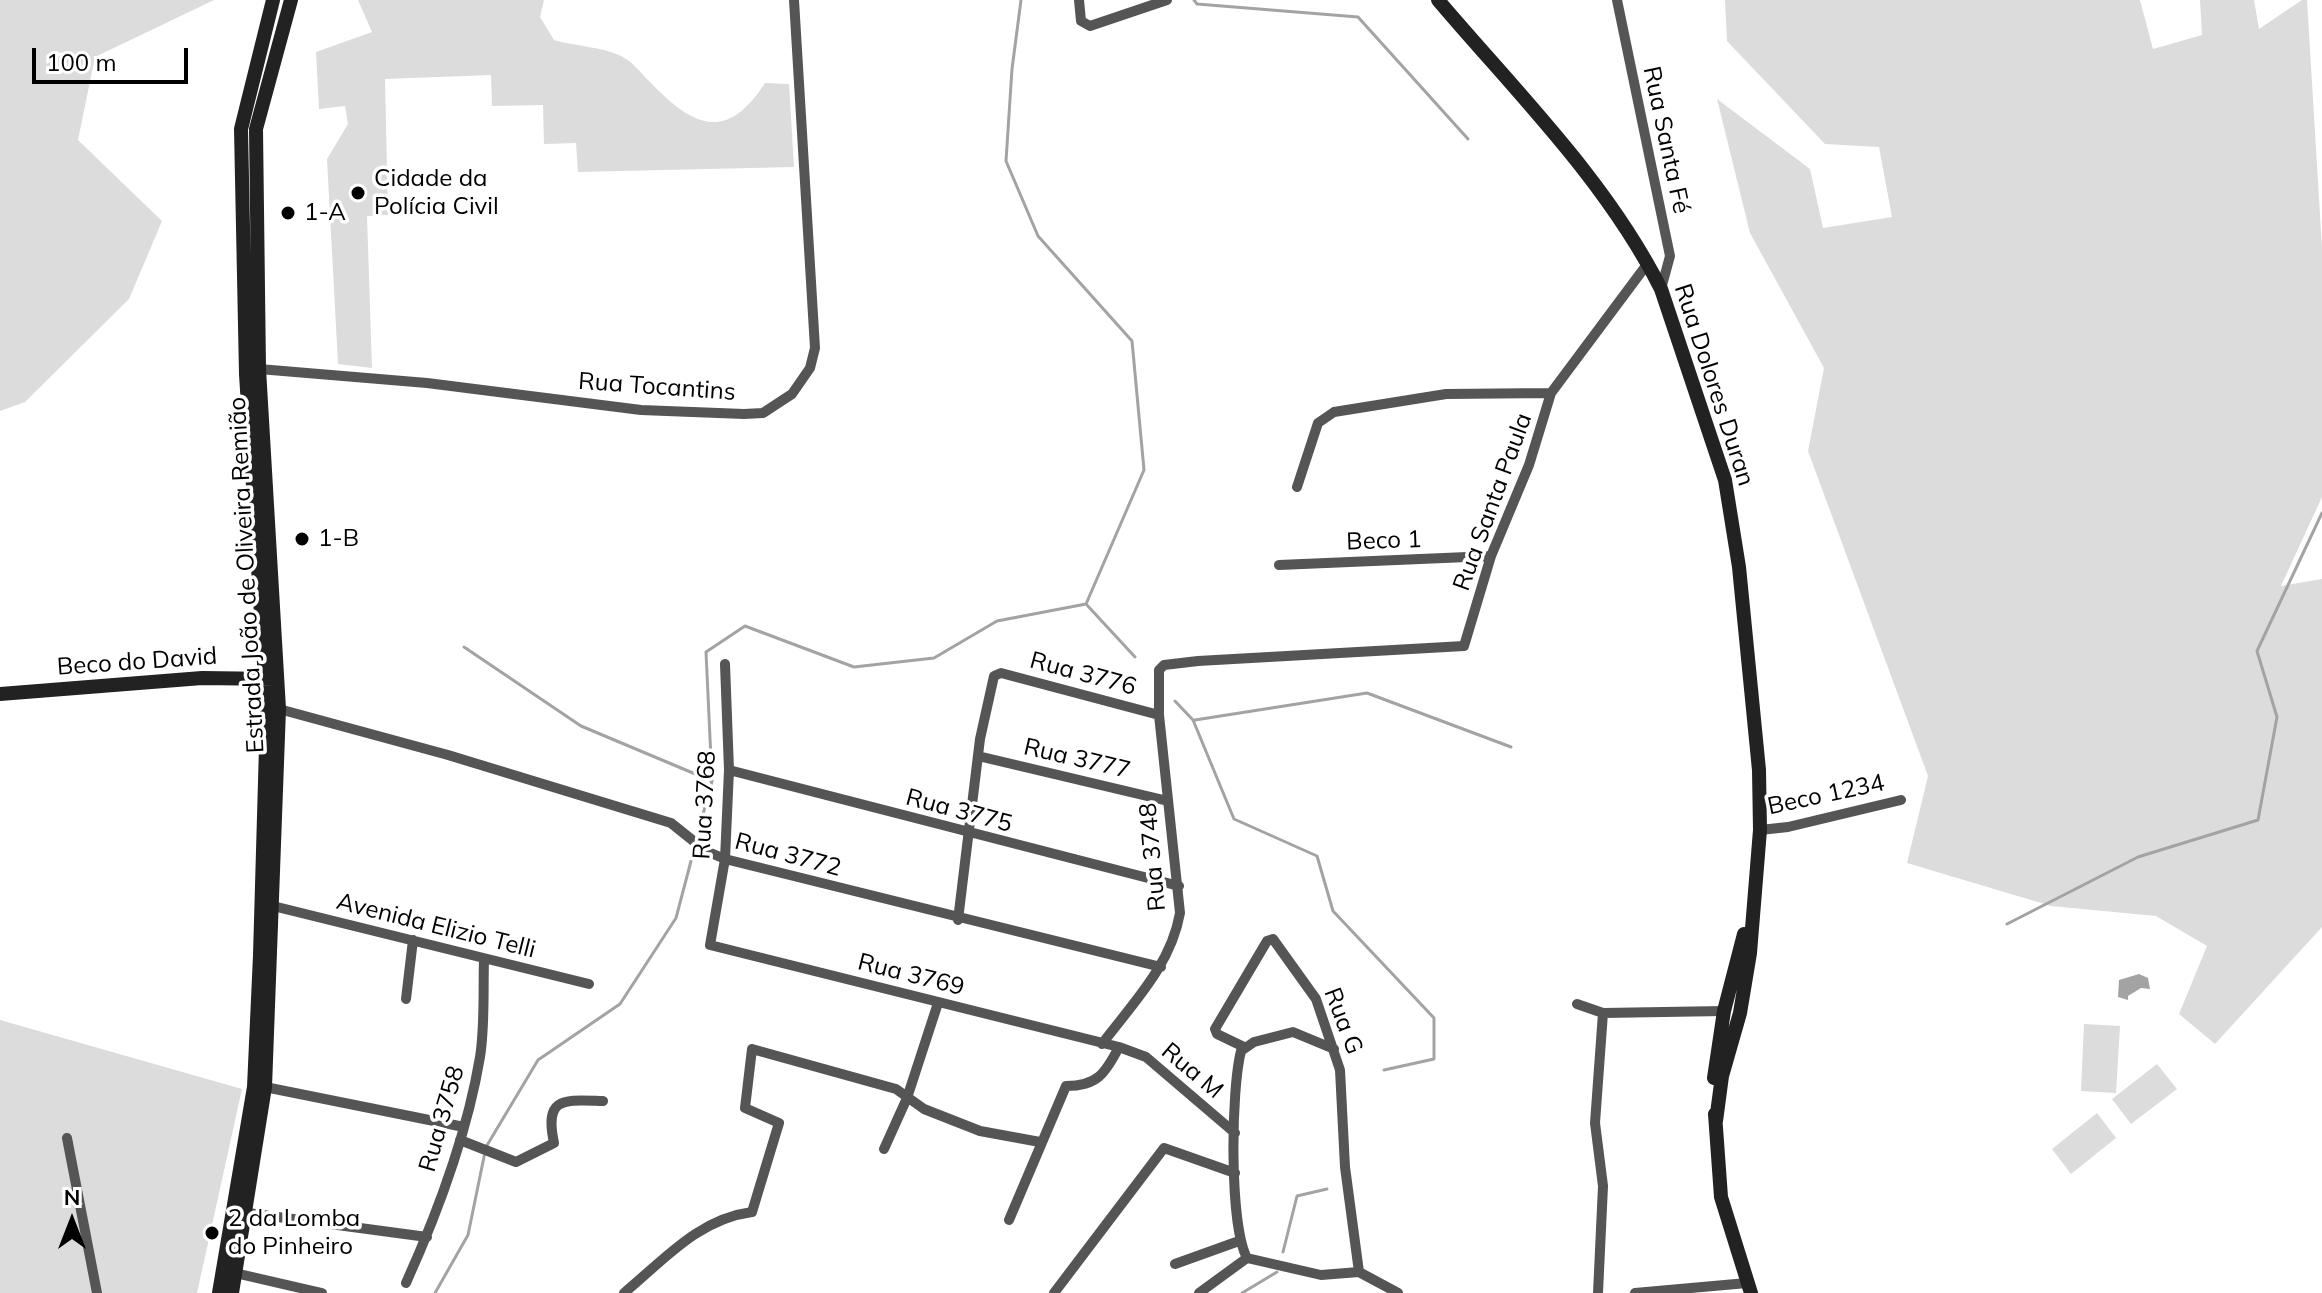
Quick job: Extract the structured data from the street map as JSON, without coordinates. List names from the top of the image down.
{
  "streets": {
    "main road": ["Rua Dolores Duran", "Estrada João de Oliveira Remião", "Beco do David"],
    "street": [
      "Rua Santa Fé",
      "Rua Tocantins",
      "Rua Santa Paula",
      "Beco 1",
      "Rua 3776",
      "Rua 3777",
      "Beco 1234",
      "Rua 3768",
      "Rua 3775",
      "Rua 3772",
      "Rua 3748",
      "Avenida Elizio Telli",
      "Rua 3769",
      "Rua G",
      "Rua M",
      "Rua 3758"
    ]
  },
  "crossings": [
    ["Rua Santa Fé", "Rua Dolores Duran"],
    ["Rua Dolores Duran", "Rua Santa Paula"],
    ["Rua Dolores Duran", "Beco 1234"],
    ["Rua Tocantins", "Estrada João de Oliveira Remião"],
    ["Rua Santa Paula", "Beco 1"],
    ["Rua Santa Paula", "Rua 3776"],
    ["Rua Santa Paula", "Rua 3748"],
    ["Estrada João de Oliveira Remião", "Beco do David"],
    ["Estrada João de Oliveira Remião", "Rua 3772"],
    ["Estrada João de Oliveira Remião", "Avenida Elizio Telli"],
    ["Rua 3776", "Rua 3777"],
    ["Rua 3777", "Rua 3748"],
    ["Rua 3768", "Rua 3775"],
    ["Rua 3768", "Rua 3772"],
    ["Rua 3768", "Rua 3769"],
    ["Rua 3775", "Rua 3748"],
    ["Rua 3772", "Rua 3748"],
    ["Rua 3748", "Rua 3769"],
    ["Avenida Elizio Telli", "Rua 3758"]
  ],
  "places": [
    "Cidade da Polícia Civil",
    "1-A",
    "1-B",
    "2 da Lomba do Pinheiro"
  ],
  "scale_bar": "100 m",
  "north": "top"
}
